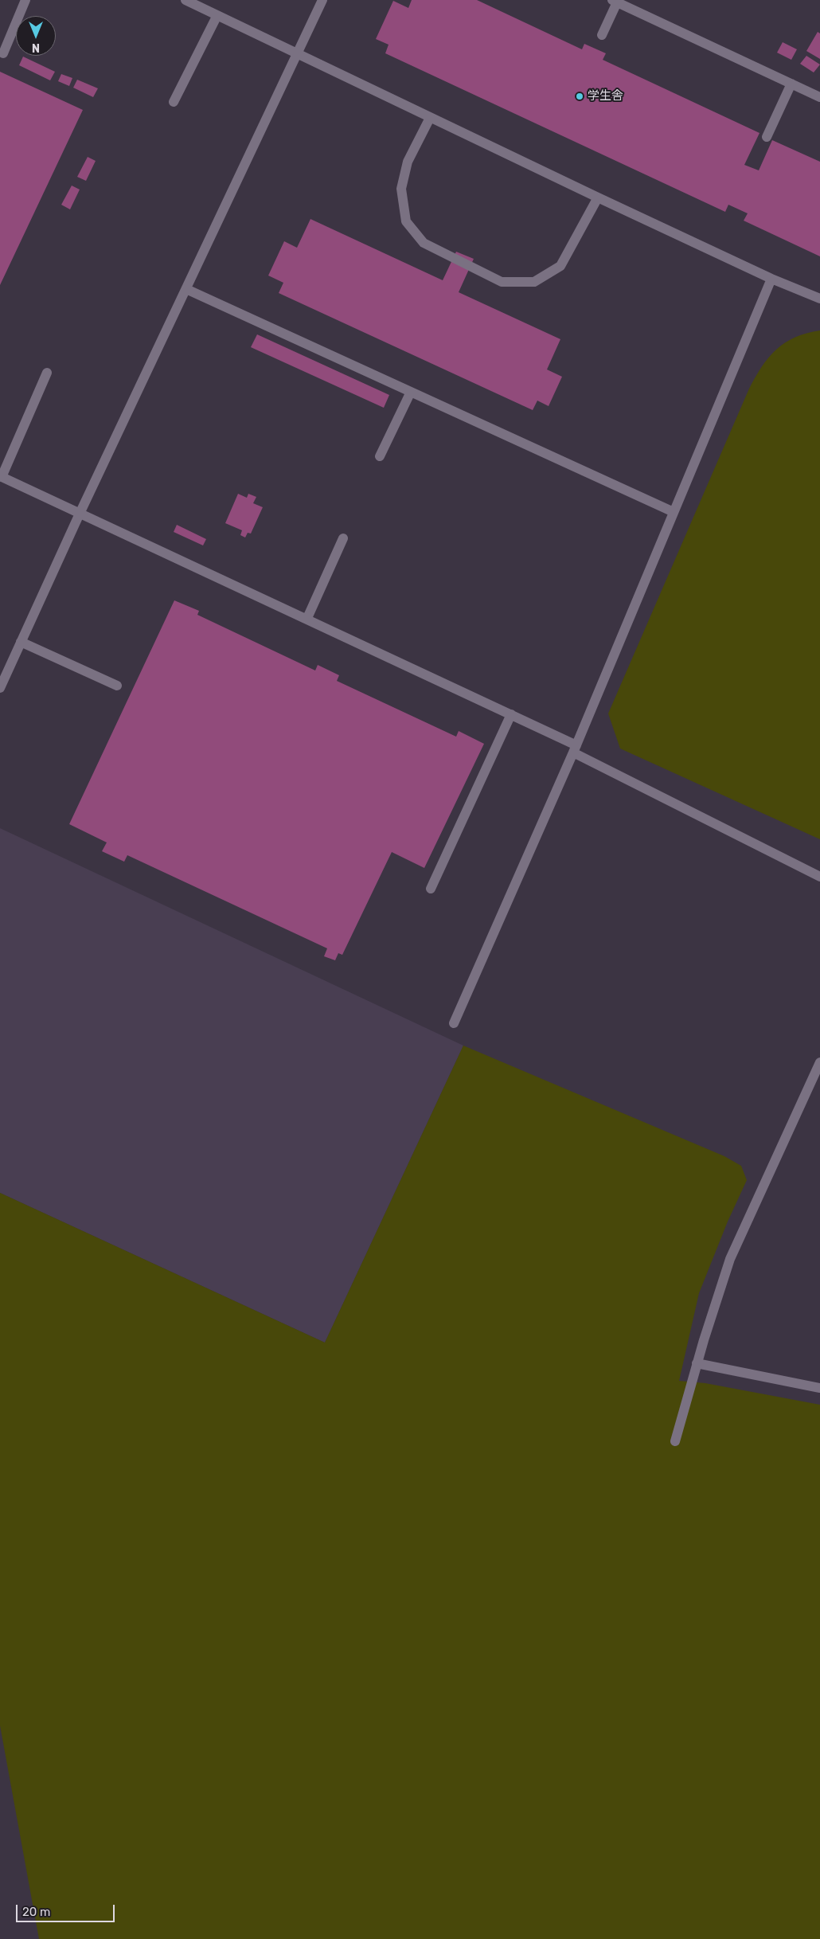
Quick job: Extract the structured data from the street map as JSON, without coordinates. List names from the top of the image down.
{
  "places": ["学生舎"],
  "scale_bar": "20 m",
  "north": "bottom"
}
